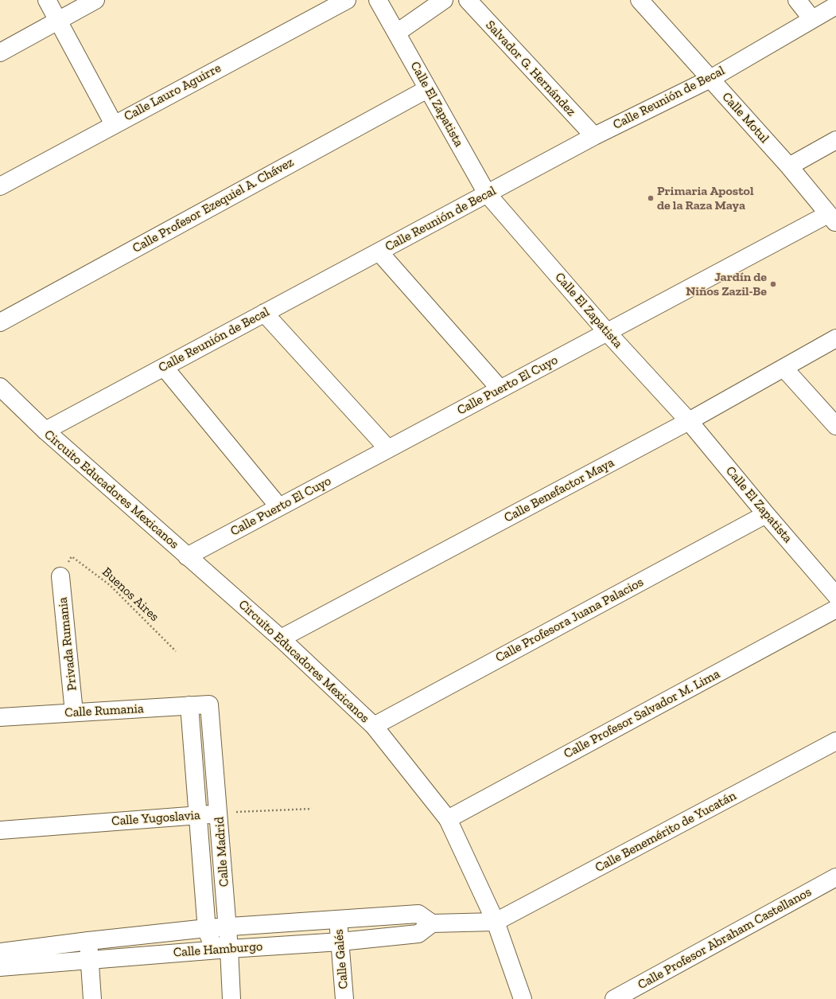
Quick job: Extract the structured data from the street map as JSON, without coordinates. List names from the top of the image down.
{
  "streets": {
    "street": [
      "Salvador G. Hernández",
      "Calle Lauro Aguirre",
      "Calle Reunión de Becal",
      "Calle El Zapatista",
      "Calle Motul",
      "Calle Profesor Ezequiel A. Chávez",
      "Calle Puerto El Cuyo",
      "Circuito Educadores Mexicanos",
      "Calle Benefactor Maya",
      "Calle Profesora Juana Palacios",
      "Privada Rumania",
      "Calle Rumania",
      "Calle Profesor Salvador M. Lima",
      "Calle Yugoslavia",
      "Calle Benemérito de Yucatán",
      "Calle Madrid",
      "Calle Profesor Abraham Castellanos",
      "Calle Hamburgo",
      "Calle Galés"
    ],
    "path": ["Buenos Aires"]
  },
  "crossings": [
    ["Salvador G. Hernández", "Calle Reunión de Becal"],
    ["Calle Reunión de Becal", "Calle El Zapatista"],
    ["Calle Reunión de Becal", "Calle Motul"],
    ["Calle Reunión de Becal", "Circuito Educadores Mexicanos"],
    ["Calle El Zapatista", "Calle Profesor Ezequiel A. Chávez"],
    ["Calle El Zapatista", "Calle Puerto El Cuyo"],
    ["Calle El Zapatista", "Calle Benefactor Maya"],
    ["Calle El Zapatista", "Calle Profesora Juana Palacios"],
    ["Calle Motul", "Calle Puerto El Cuyo"],
    ["Calle Puerto El Cuyo", "Circuito Educadores Mexicanos"],
    ["Circuito Educadores Mexicanos", "Calle Benefactor Maya"],
    ["Circuito Educadores Mexicanos", "Calle Profesora Juana Palacios"],
    ["Circuito Educadores Mexicanos", "Calle Profesor Salvador M. Lima"],
    ["Circuito Educadores Mexicanos", "Calle Benemérito de Yucatán"],
    ["Buenos Aires", "Privada Rumania"],
    ["Privada Rumania", "Calle Rumania"],
    ["Calle Rumania", "Calle Madrid"],
    ["Calle Yugoslavia", "Calle Madrid"],
    ["Calle Madrid", "Calle Hamburgo"],
    ["Calle Hamburgo", "Calle Galés"]
  ],
  "places": ["Primaria Apostol de la Raza Maya", "Jardín de Niños Zazil-Be"]
}
